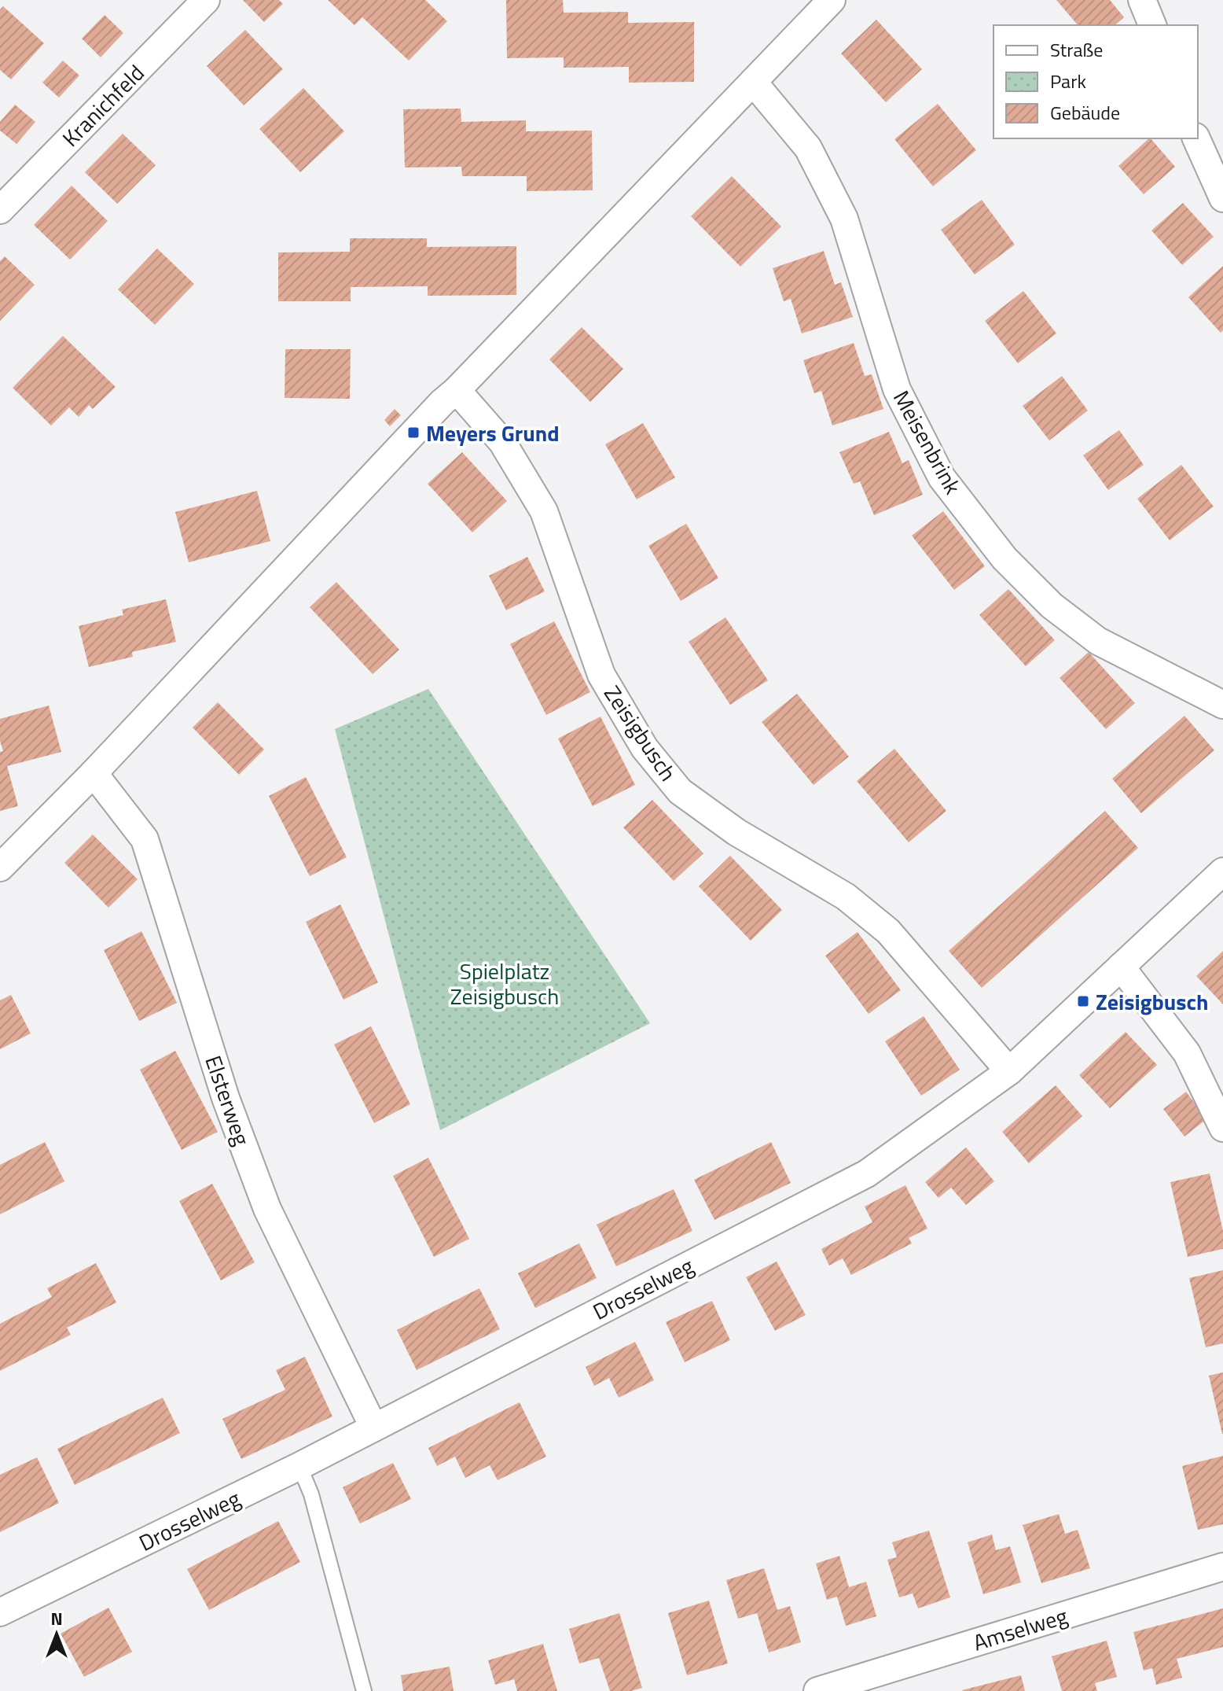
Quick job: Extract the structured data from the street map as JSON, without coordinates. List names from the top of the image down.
{
  "streets": {
    "street": [
      "Kranichfeld",
      "Meisenbrink",
      "Zeisigbusch",
      "Elsterweg",
      "Drosselweg",
      "Amselweg"
    ]
  },
  "crossings": [
    ["Zeisigbusch", "Drosselweg"],
    ["Elsterweg", "Drosselweg"]
  ],
  "parks": ["Spielplatz Zeisigbusch"],
  "places": {
    "transit": ["Meyers Grund", "Zeisigbusch"]
  },
  "legend": ["Straße", "Park", "Gebäude"],
  "north": "top"
}
